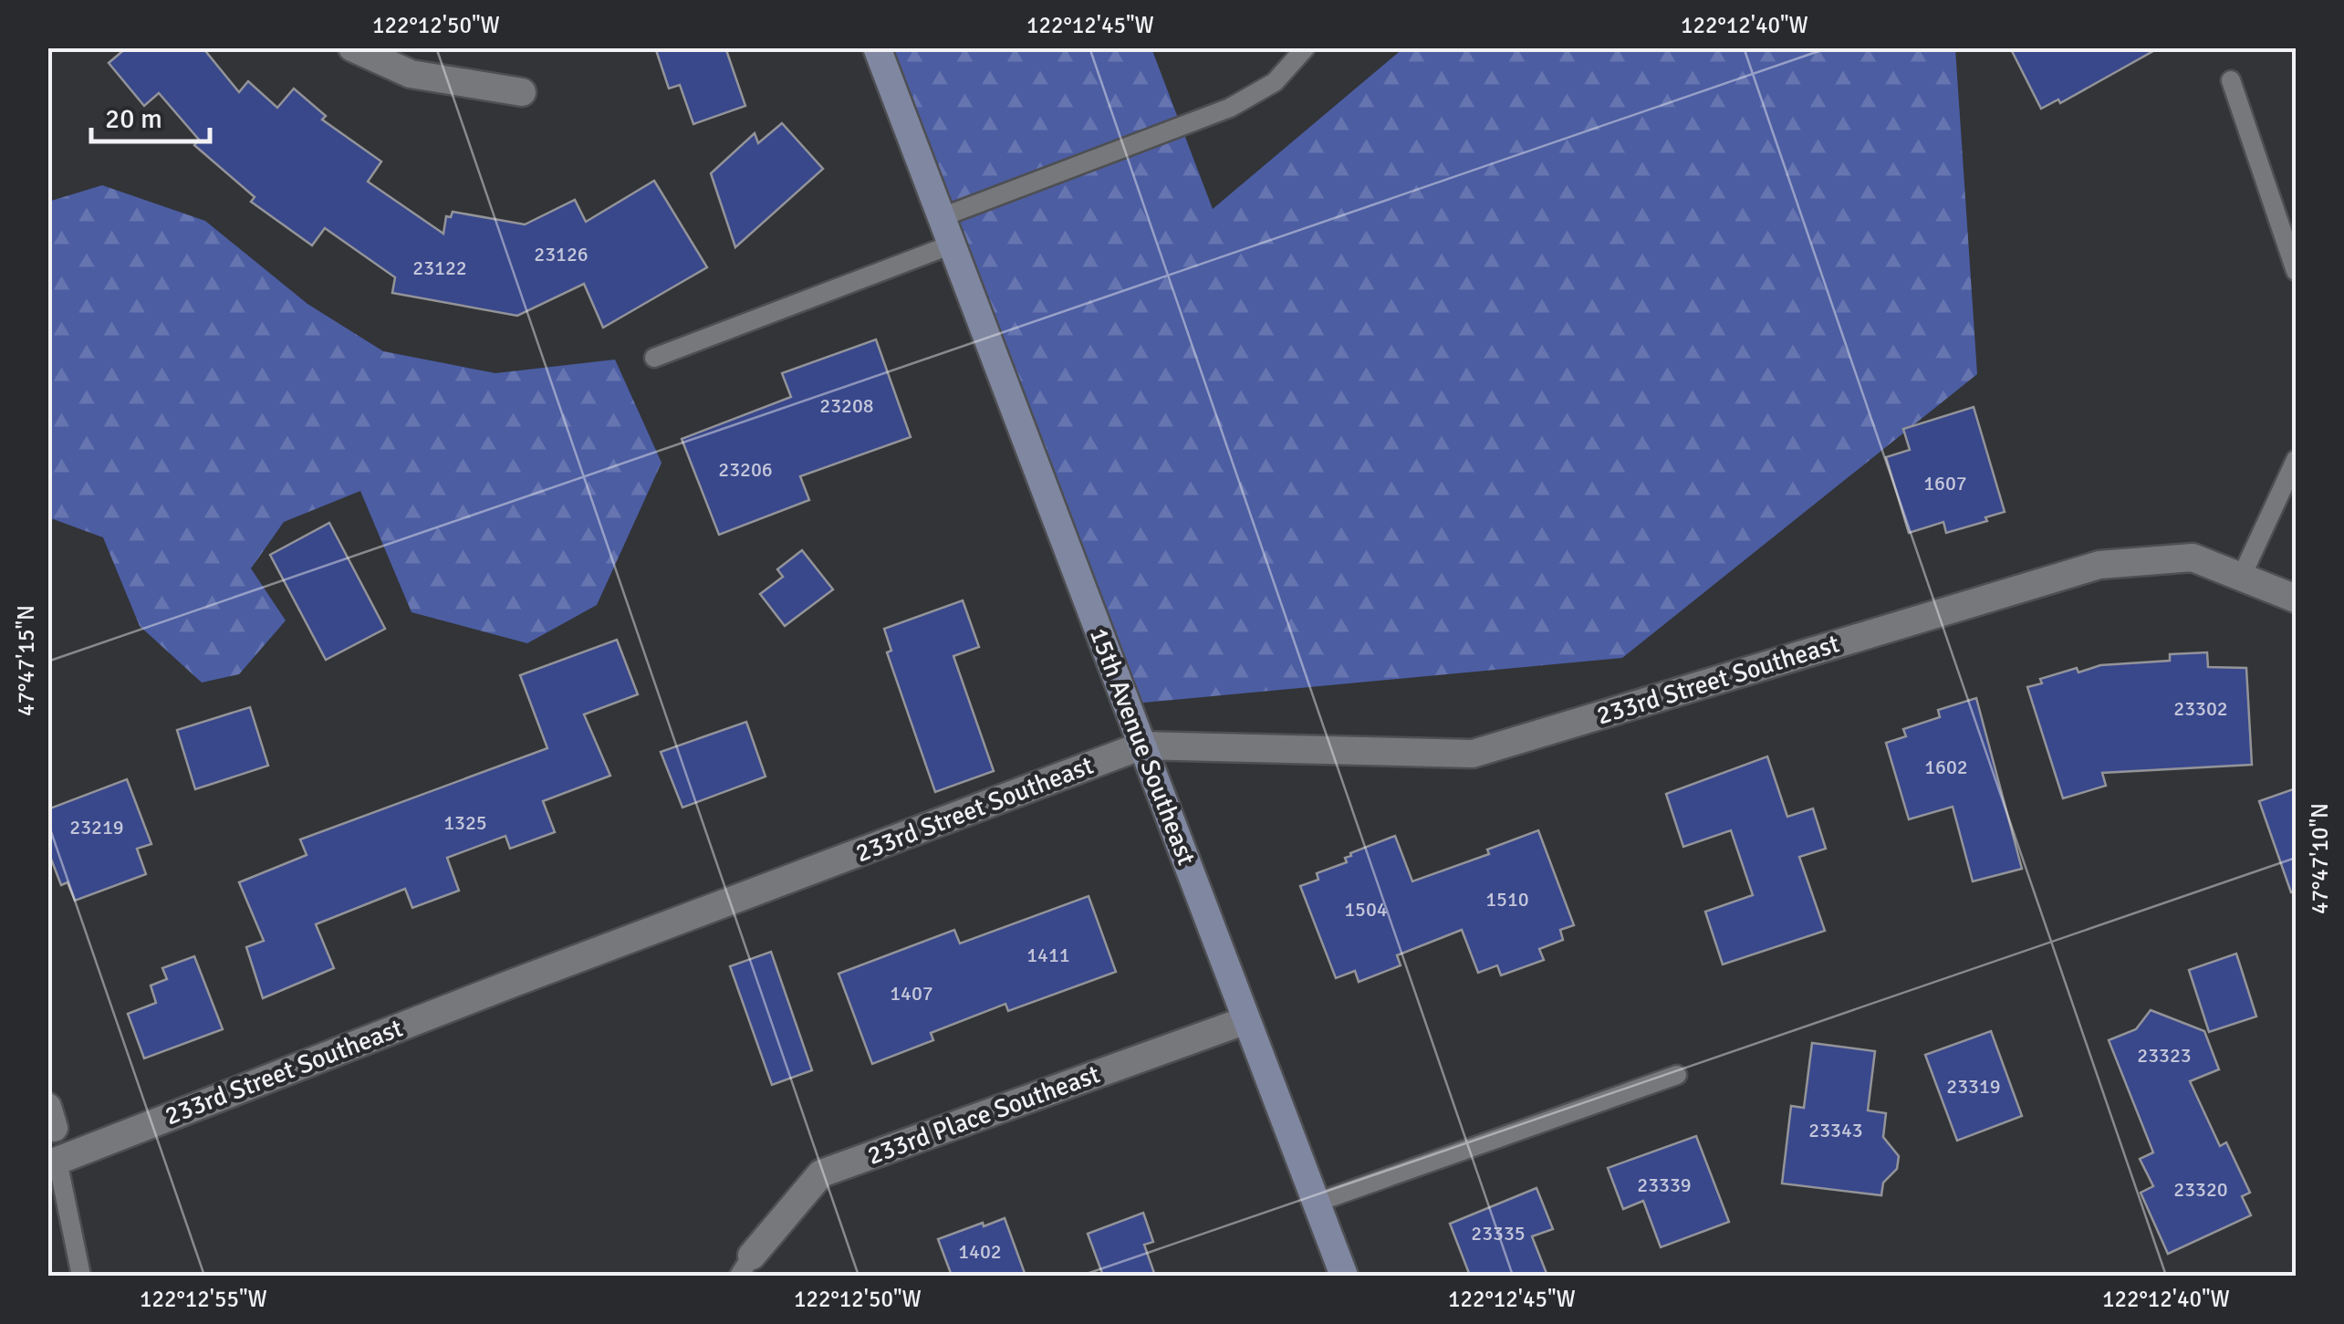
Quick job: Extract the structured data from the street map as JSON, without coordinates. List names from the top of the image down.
{
  "streets": {
    "street": ["233rd Street Southeast", "15th Avenue Southeast", "233rd Place Southeast"]
  },
  "crossings": [
    ["233rd Street Southeast", "15th Avenue Southeast"],
    ["15th Avenue Southeast", "233rd Place Southeast"]
  ],
  "house_numbers": [
    "23126",
    "23122",
    "23208",
    "23206",
    "1607",
    "23302",
    "1602",
    "1325",
    "23219",
    "1510",
    "1504",
    "1411",
    "1407",
    "23323",
    "23319",
    "23343",
    "23339",
    "23320",
    "23335",
    "1402"
  ],
  "scale_bar": "20 m",
  "coordinates": [
    "122°12'50\"W",
    "122°12'45\"W",
    "122°12'40\"W",
    "47°47'15\"N",
    "47°47'10\"N",
    "122°12'55\"W"
  ]
}
